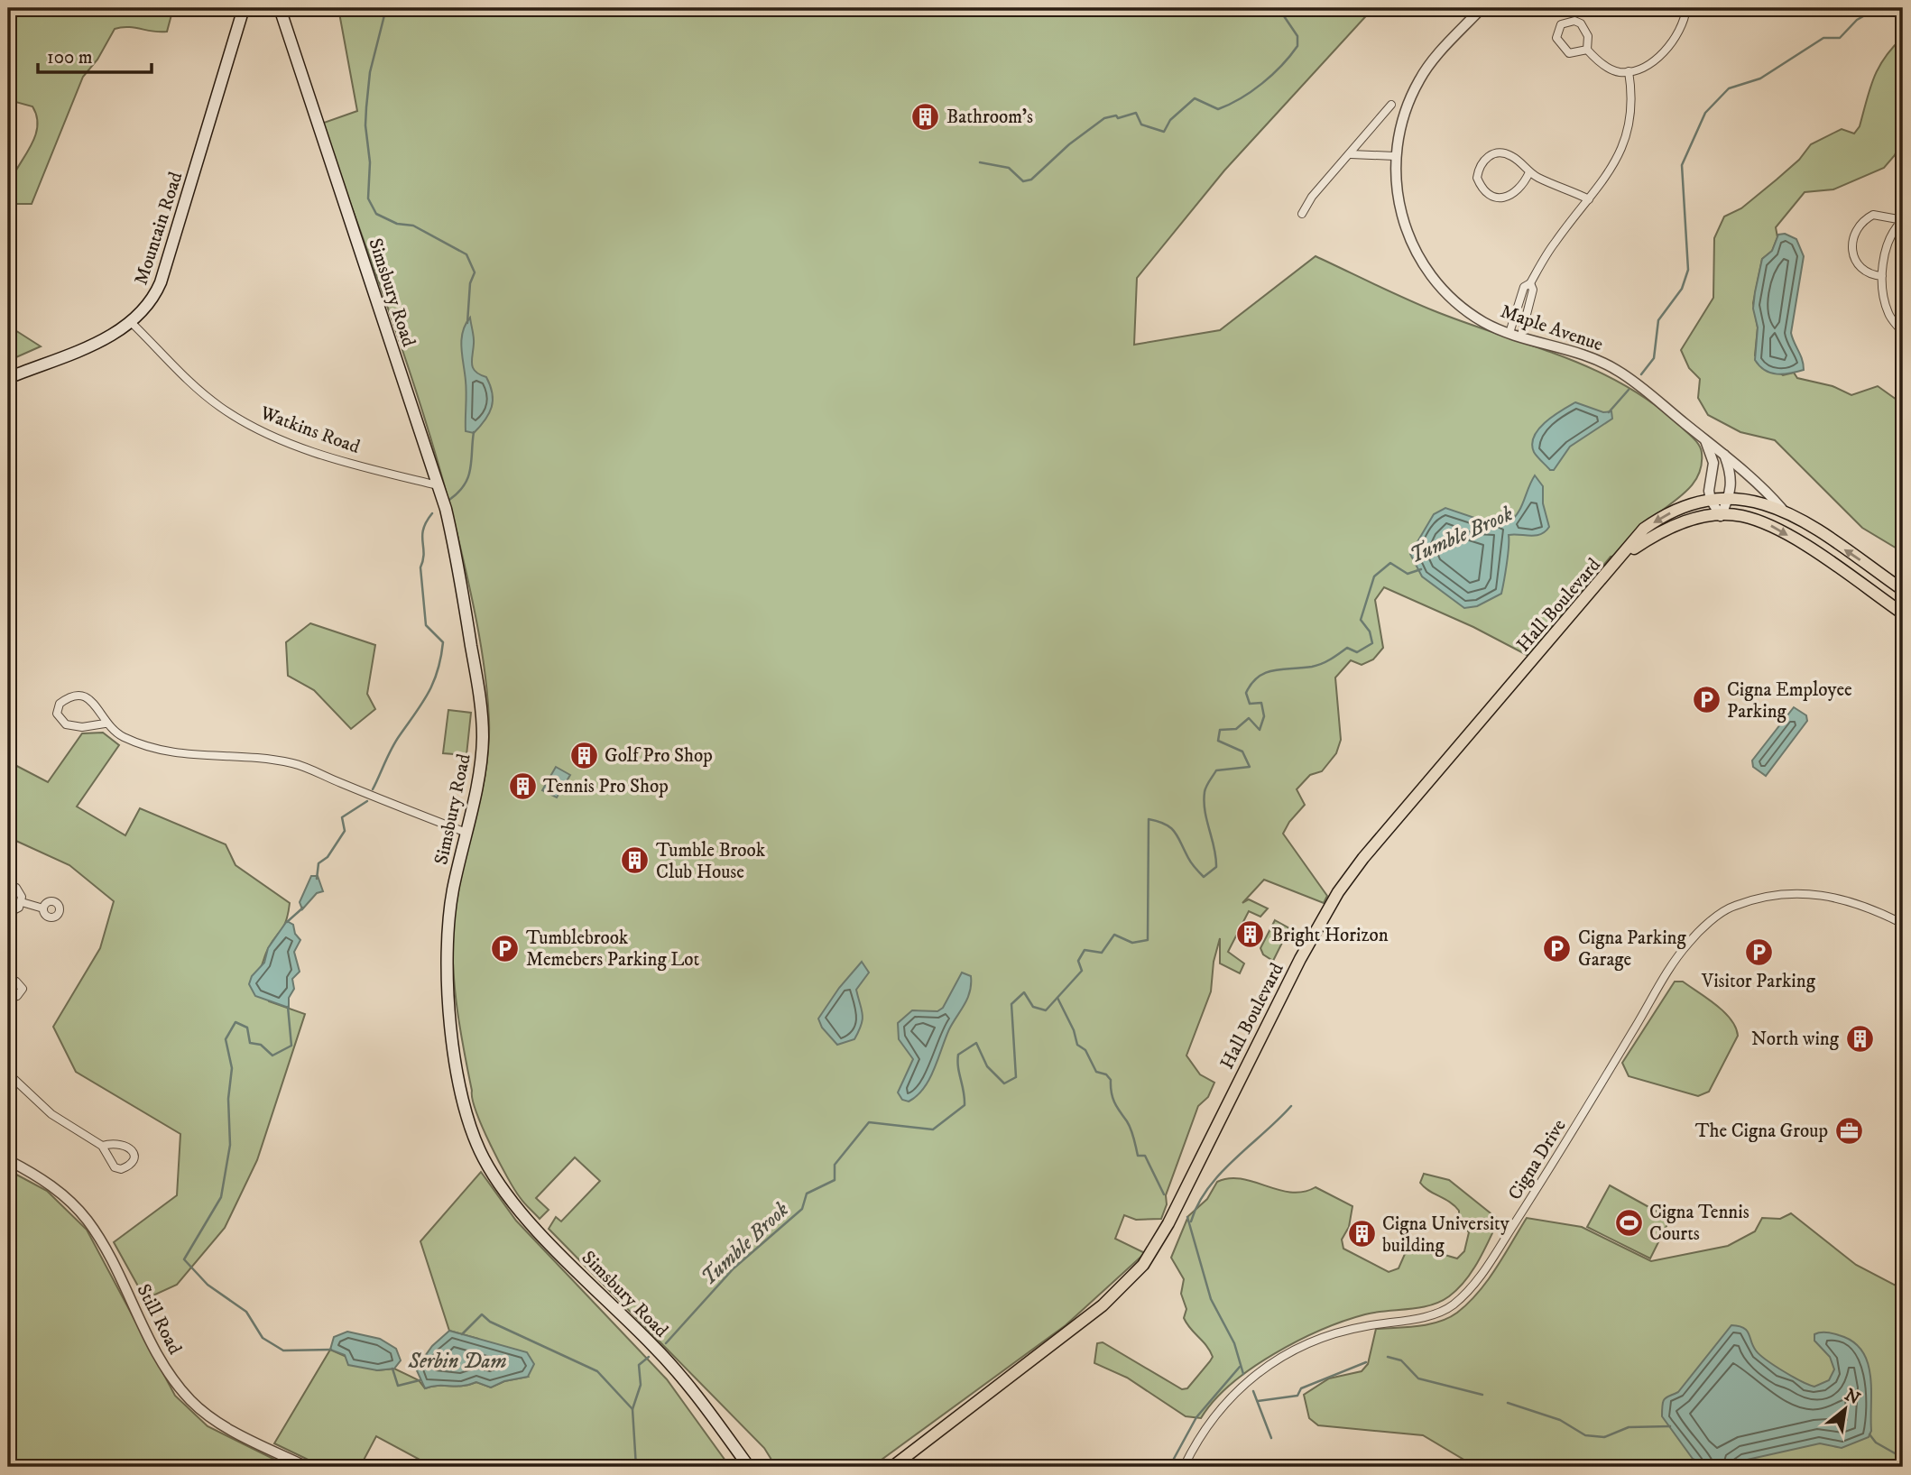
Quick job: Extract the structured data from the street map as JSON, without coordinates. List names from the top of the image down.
{
  "streets": {
    "main road": ["Mountain Road", "Simsbury Road", "Hall Boulevard"],
    "street": [
      "Maple Avenue",
      "Watkins Road",
      "Cigna Drive",
      "Still Road"
    ]
  },
  "crossings": [
    ["Mountain Road", "Watkins Road"],
    ["Simsbury Road", "Watkins Road"]
  ],
  "water": ["Tumble Brook", "Serbin Dam"],
  "places": {
    "building": [
      "Bathroom's",
      "Golf Pro Shop",
      "Tennis Pro Shop",
      "Tumble Brook Club House",
      "Bright Horizon",
      "North wing",
      "Cigna University building"
    ],
    "parking": [
      "Cigna Employee Parking",
      "Tumblebrook Memebers Parking Lot",
      "Cigna Parking Garage",
      "Visitor Parking"
    ],
    "office": ["The Cigna Group"],
    "sports": ["Cigna Tennis Courts"]
  },
  "scale_bar": "100 m",
  "north": "top right"
}
